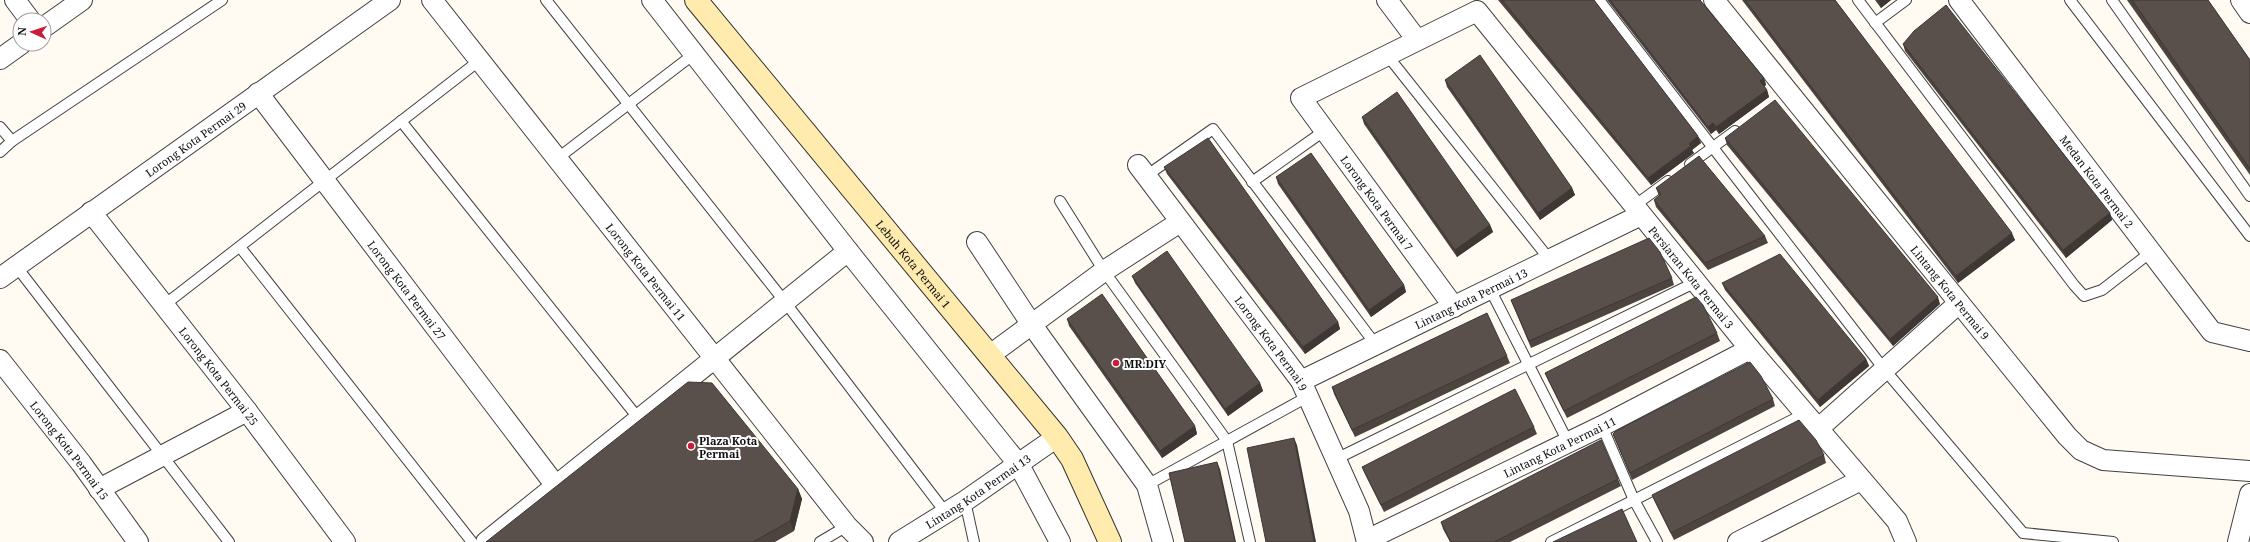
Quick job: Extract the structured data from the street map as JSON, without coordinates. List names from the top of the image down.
{
  "streets": {
    "street": [
      "Lorong Kota Permai 29",
      "Medan Kota Permai 2",
      "Lorong Kota Permai 7",
      "Lebuh Kota Permai 1",
      "Lorong Kota Permai 11",
      "Persiaran Kota Permai 3",
      "Lorong Kota Permai 27",
      "Lintang Kota Permai 9",
      "Lintang Kota Permai 13",
      "Lorong Kota Permai 9",
      "Lorong Kota Permai 25",
      "Lintang Kota Permai 11",
      "Lorong Kota Permai 15"
    ]
  },
  "crossings": [
    ["Lorong Kota Permai 29", "Lorong Kota Permai 27"],
    ["Lorong Kota Permai 29", "Lorong Kota Permai 25"],
    ["Lorong Kota Permai 7", "Lintang Kota Permai 13"],
    ["Lebuh Kota Permai 1", "Lintang Kota Permai 13"],
    ["Persiaran Kota Permai 3", "Lintang Kota Permai 13"],
    ["Persiaran Kota Permai 3", "Lintang Kota Permai 11"],
    ["Lintang Kota Permai 13", "Lorong Kota Permai 9"],
    ["Lorong Kota Permai 9", "Lintang Kota Permai 11"]
  ],
  "places": ["MR.DIY", "Plaza Kota Permai"],
  "north": "left"
}
